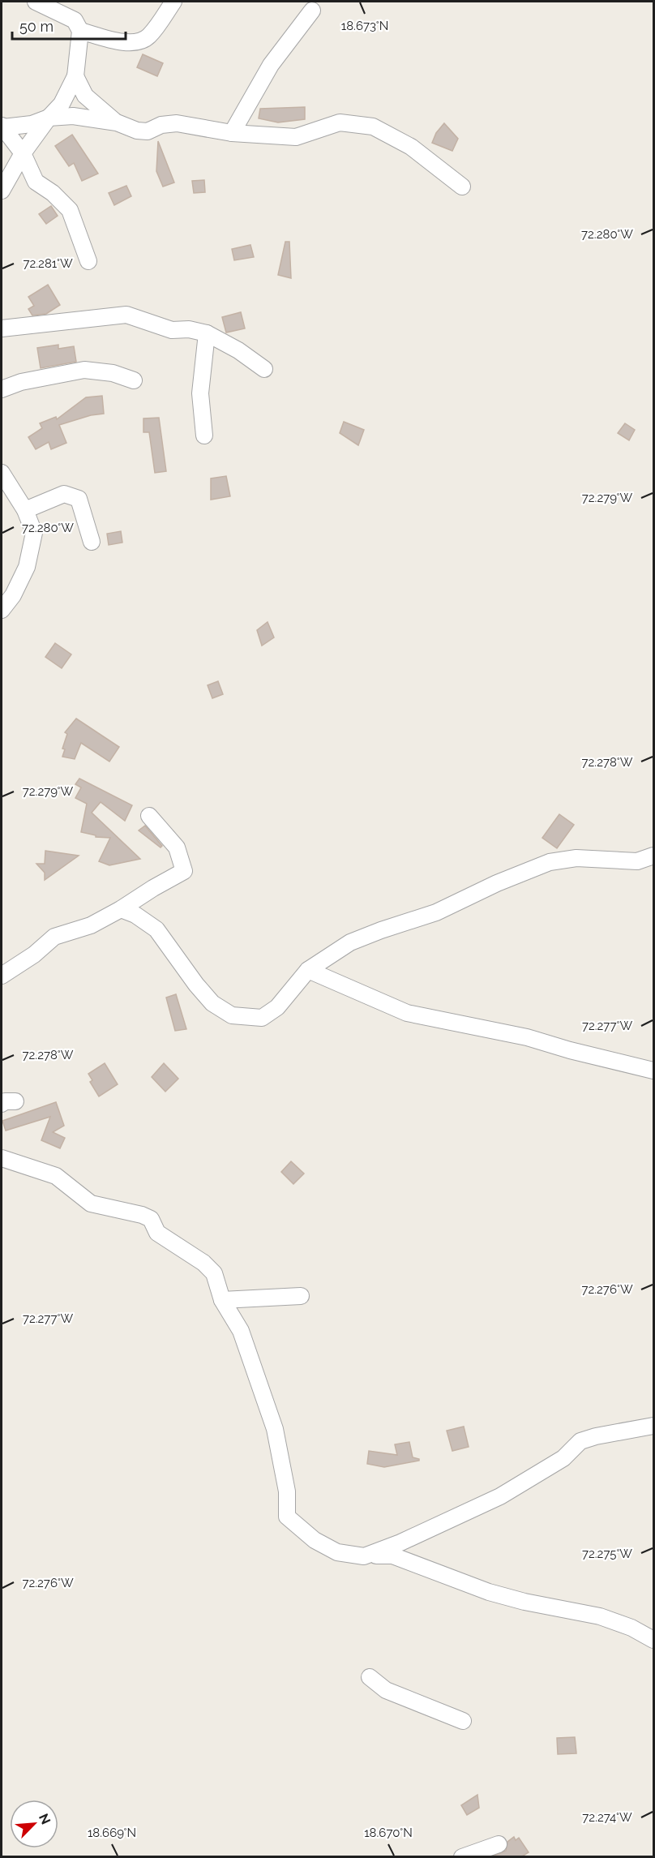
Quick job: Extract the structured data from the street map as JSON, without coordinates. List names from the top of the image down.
{
  "scale_bar": "50 m",
  "north": "top right",
  "coordinates": [
    "18.673°N",
    "72.280°W",
    "72.281°W",
    "72.279°W",
    "72.278°W",
    "72.277°W",
    "72.276°W",
    "72.275°W",
    "72.274°W",
    "18.669°N",
    "18.670°N"
  ]
}
